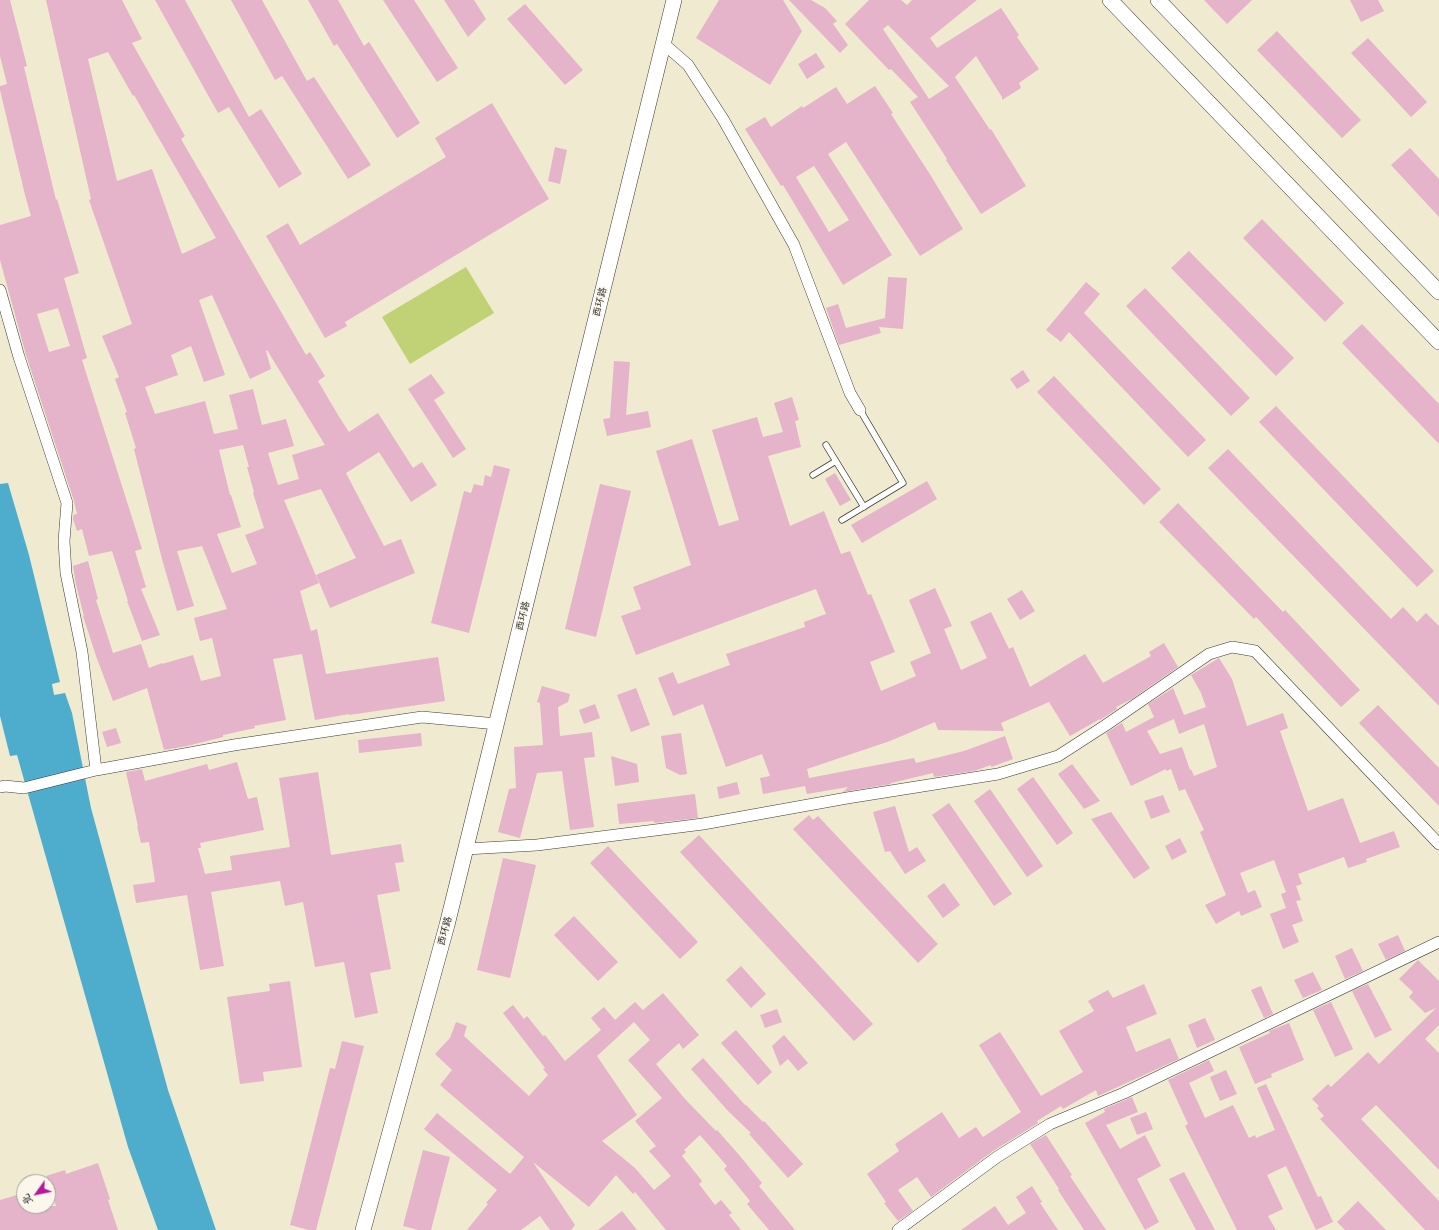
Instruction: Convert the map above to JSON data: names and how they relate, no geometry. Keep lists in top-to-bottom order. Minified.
{"streets":{"street":["西环路"]},"north":"bottom left"}
